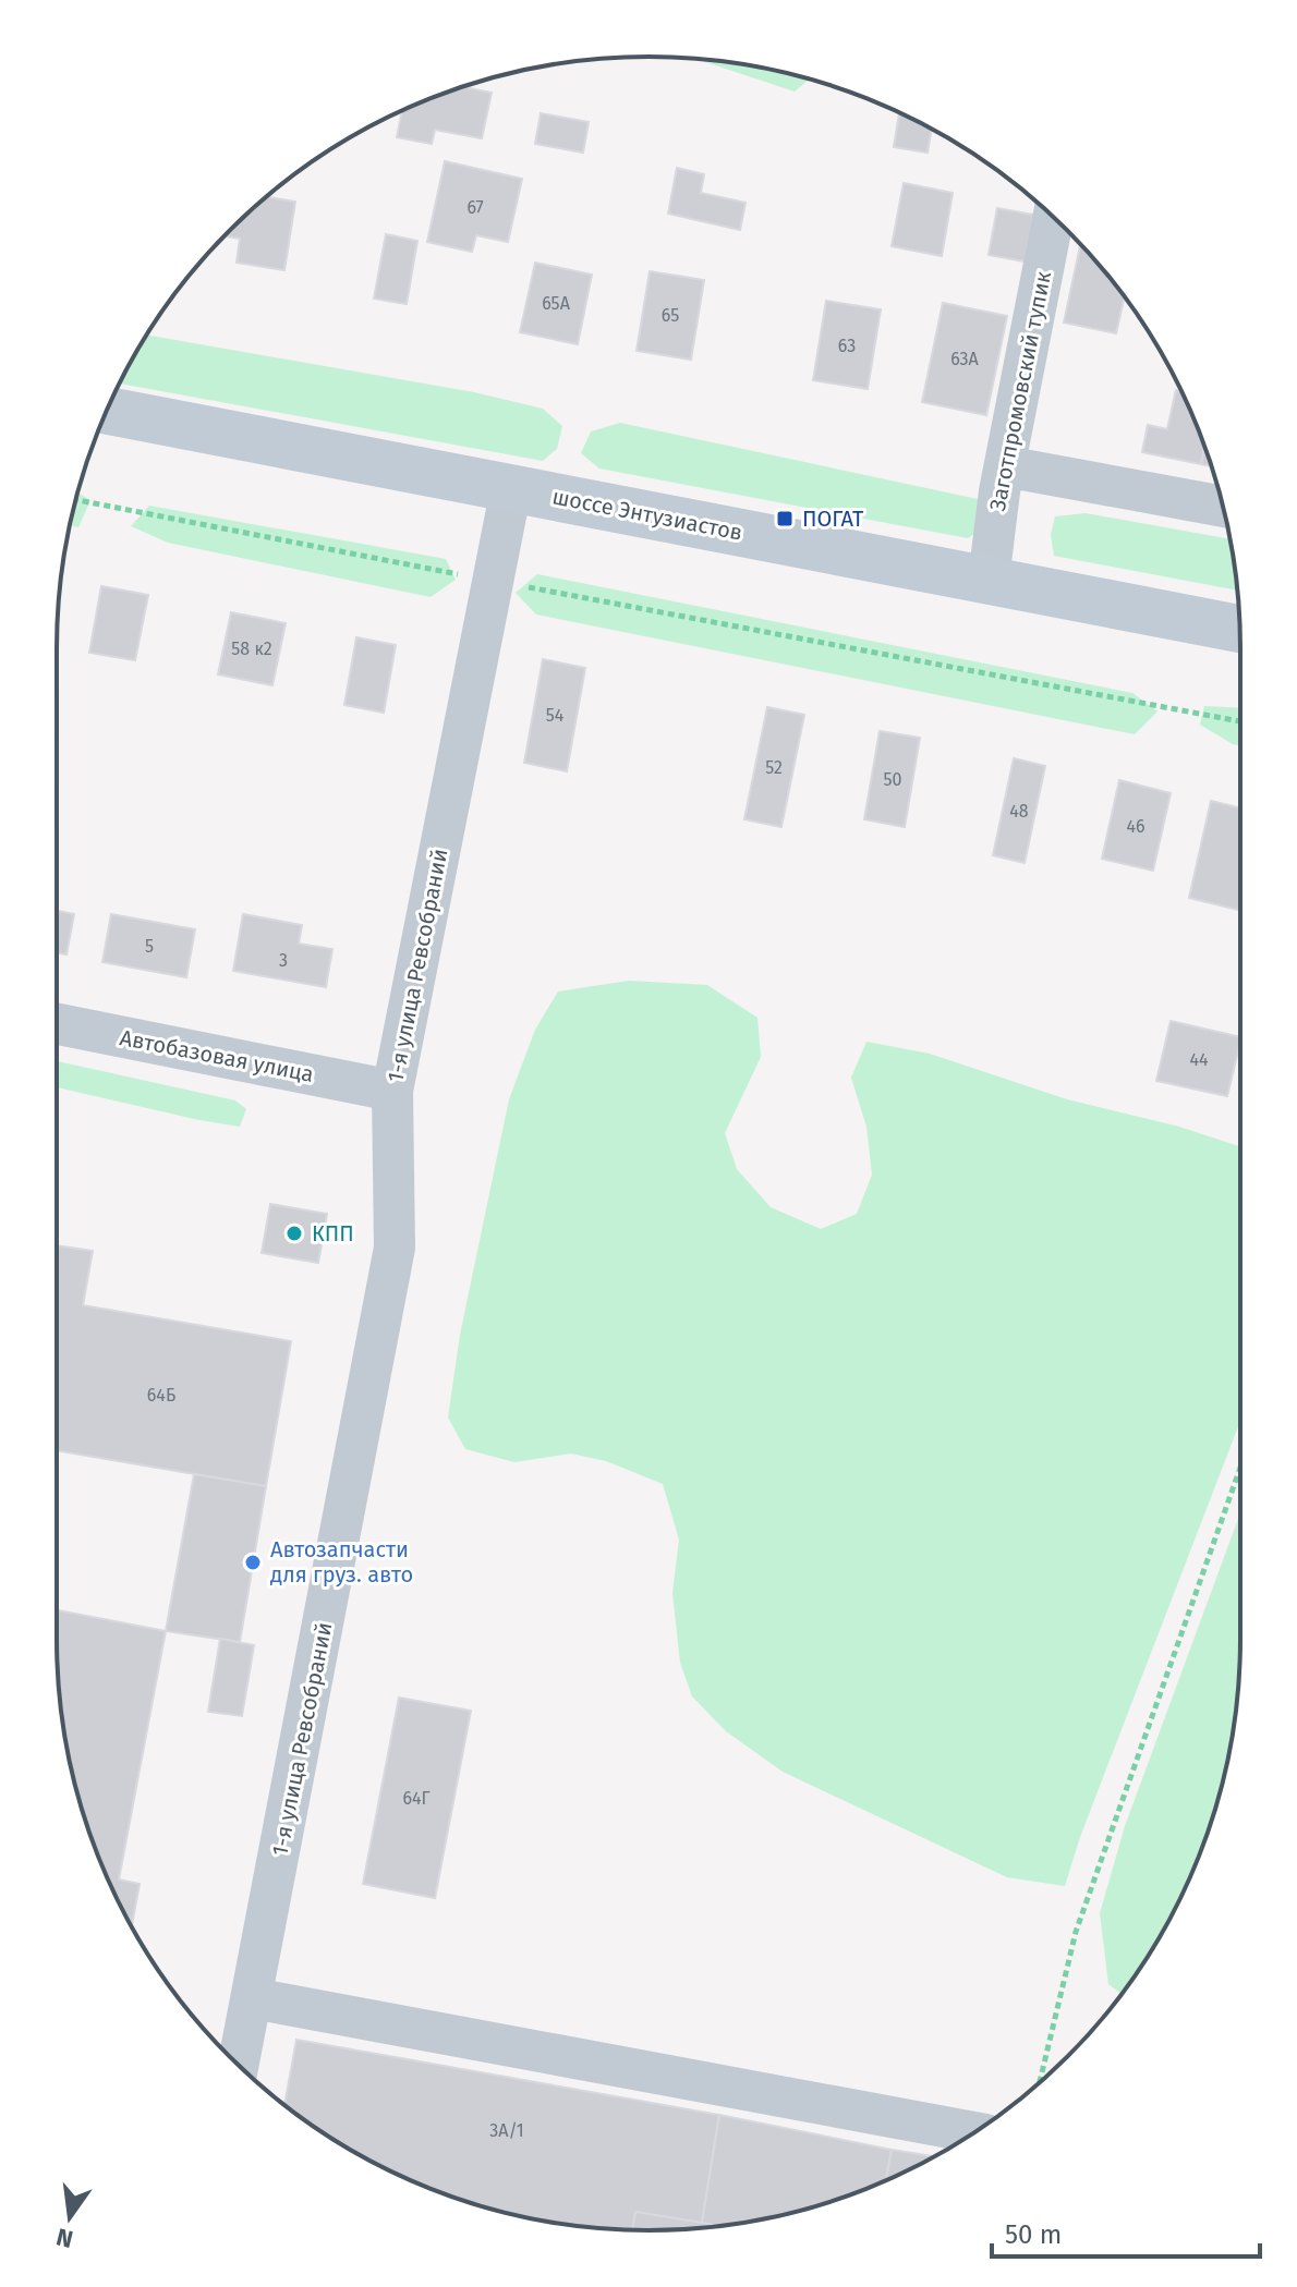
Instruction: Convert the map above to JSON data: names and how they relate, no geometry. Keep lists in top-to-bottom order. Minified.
{"streets":{"main road":["шоссе Энтузиастов"],"street":["Заготпромовский тупик","1-я улица Ревсобраний","Автобазовая улица"]},"crossings":[["Заготпромовский тупик","шоссе Энтузиастов"],["шоссе Энтузиастов","1-я улица Ревсобраний"],["1-я улица Ревсобраний","Автобазовая улица"]],"places":{"transit":["ПОГАТ"],"other":["КПП","Автозапчасти для груз. авто"]},"house_numbers":["67","65А","65","63","63А","58 к2","54","52","50","48","46","5","3","44","64Б","64Г","3А/1"],"scale_bar":"50 m","north":"bottom"}
